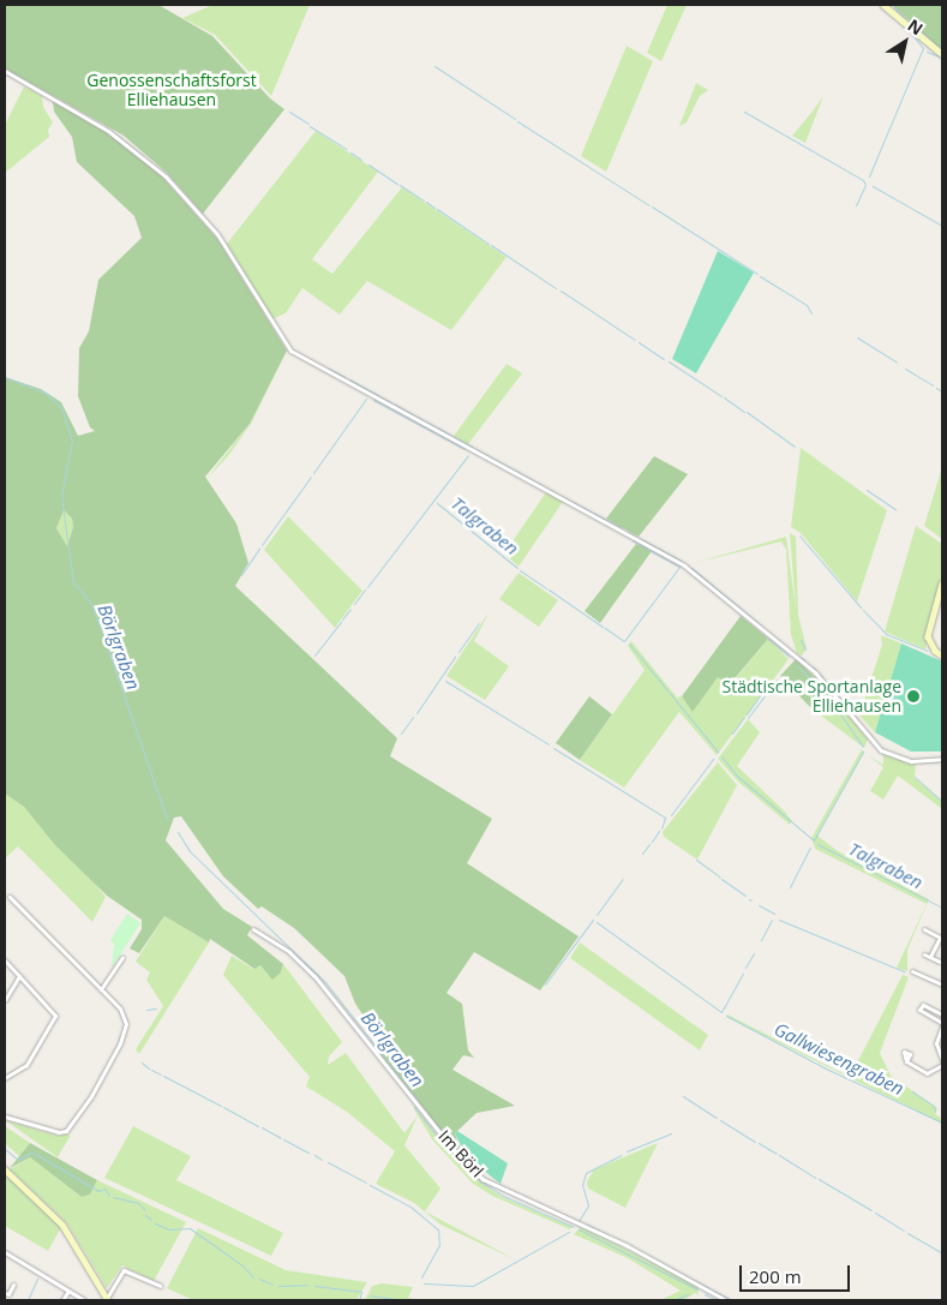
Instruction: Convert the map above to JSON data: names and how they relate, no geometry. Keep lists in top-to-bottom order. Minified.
{"streets":{"street":["Im Börl"]},"water":["Talgraben","Börlgraben","Gallwiesengraben"],"parks":["Genossenschaftsforst Elliehausen"],"places":["Städtische Sportanlage Elliehausen"],"scale_bar":"200 m","north":"top right"}
